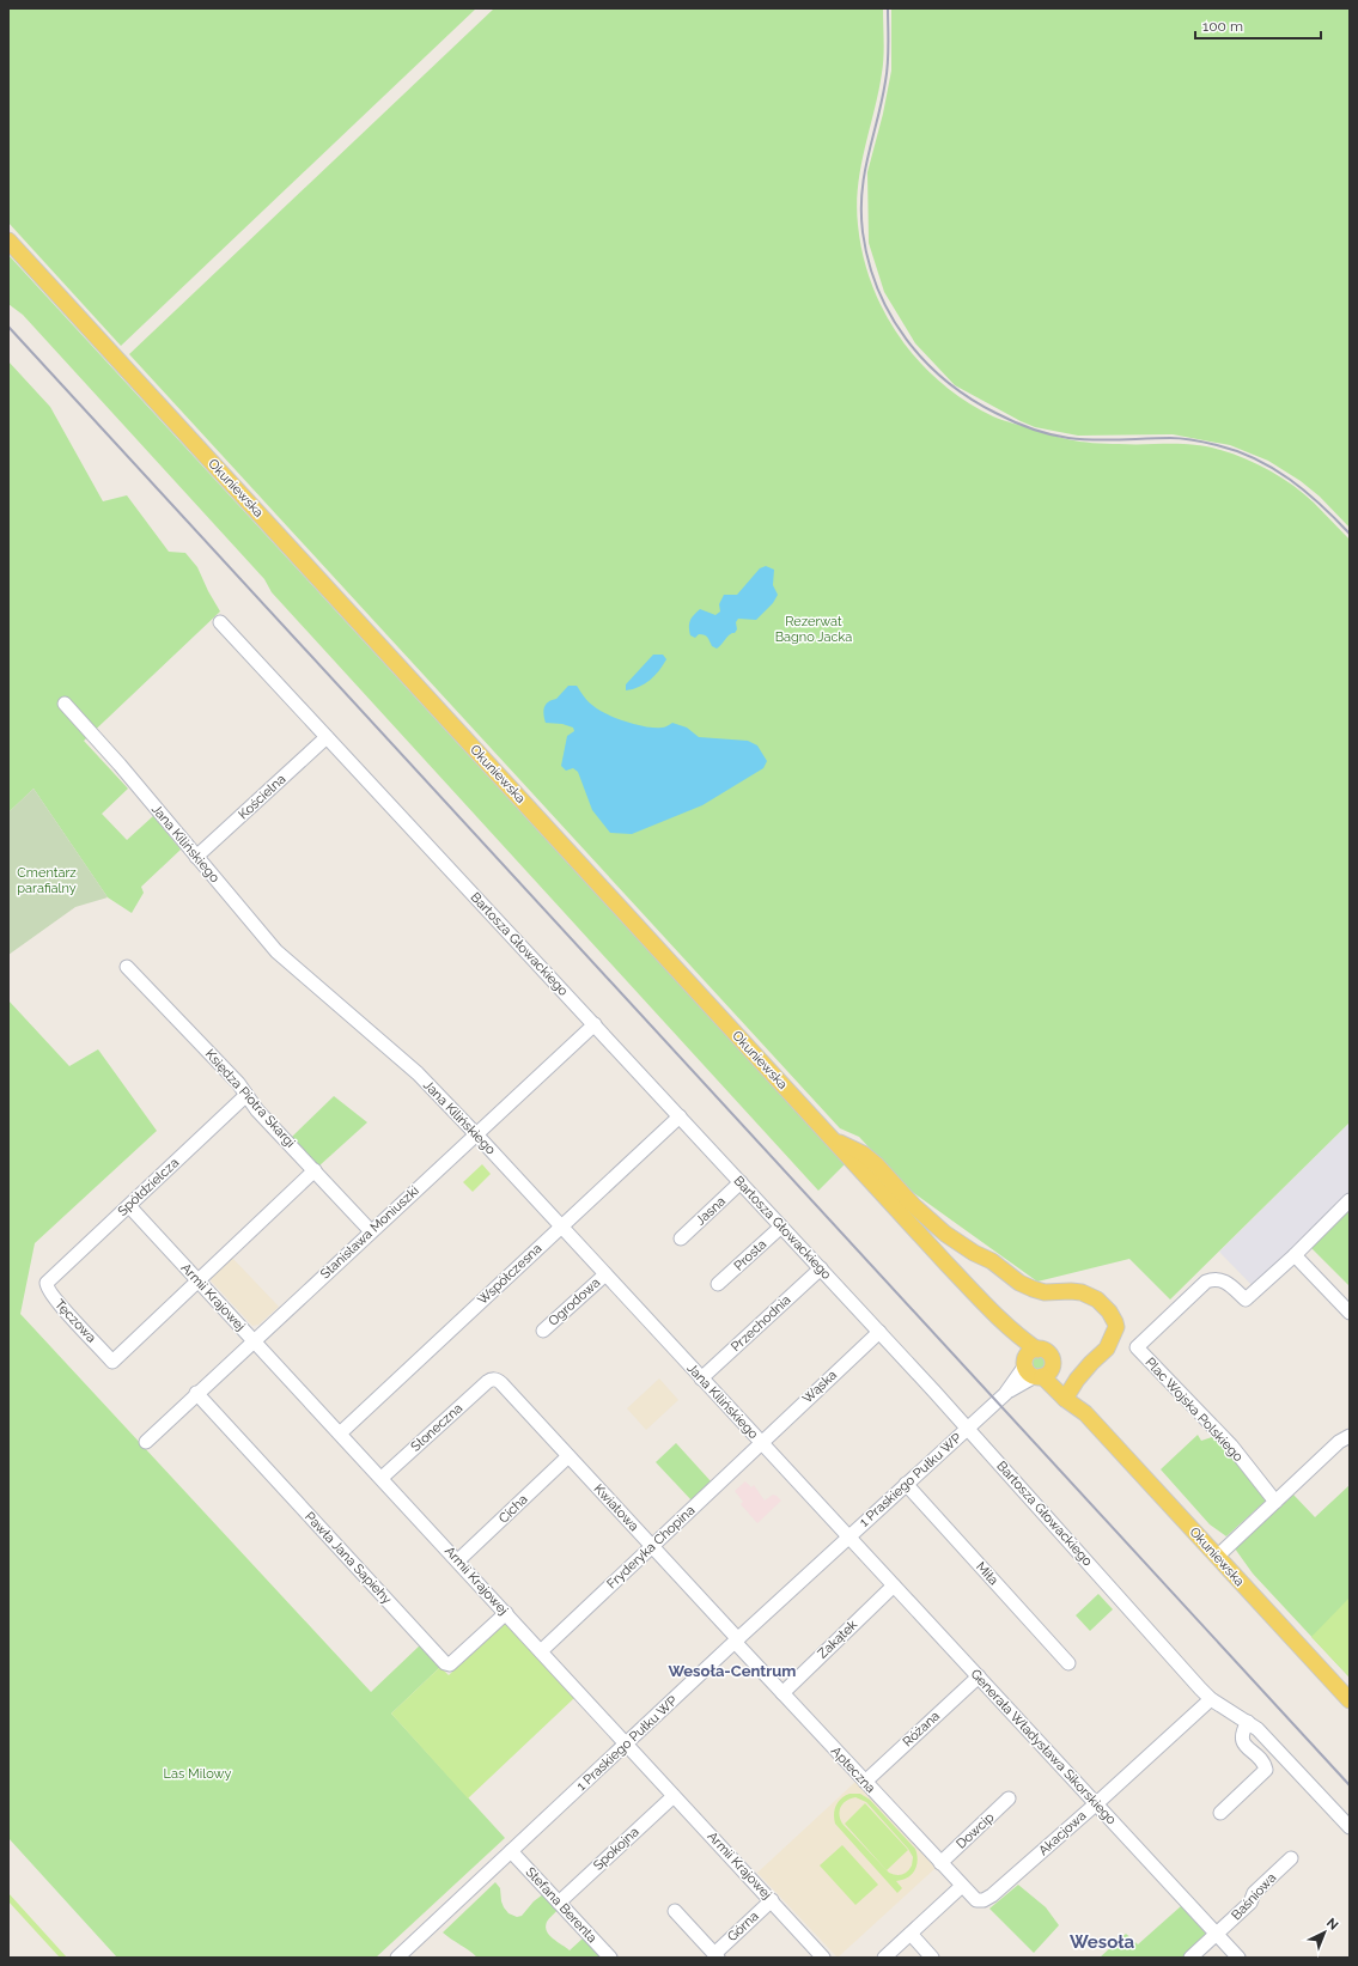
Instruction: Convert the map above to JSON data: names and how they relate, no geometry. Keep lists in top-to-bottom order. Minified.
{"streets":{"main road":["Okuniewska"],"street":["Kościelna","Jana Kilińskiego","Bartosza Głowackiego","Księdza Piotra Skargi","Spółdzielcza","Jasna","Stanisława Moniuszki","Prosta","Współczesna","Armii Krajowej","Ogrodowa","Tęczowa","Przechodnia","Wąska","Plac Wojska Polskiego","Słoneczna","1 Praskiego Pułku WP","Kwiatowa","Cicha","Fryderyka Chopina","Pawła Jana Sapiehy","Miła","Zakątek","Różana","Generała Władysława Sikorskiego","Apteczna","Dowcip","Akacjowa","Spokojna","Baśniowa","Stefana Berenta","Górna"]},"crossings":[["Okuniewska","1 Praskiego Pułku WP"],["Kościelna","Jana Kilińskiego"],["Kościelna","Bartosza Głowackiego"],["Jana Kilińskiego","Stanisława Moniuszki"],["Jana Kilińskiego","Współczesna"],["Jana Kilińskiego","Ogrodowa"],["Jana Kilińskiego","Przechodnia"],["Jana Kilińskiego","Wąska"],["Jana Kilińskiego","1 Praskiego Pułku WP"],["Jana Kilińskiego","Fryderyka Chopina"],["Jana Kilińskiego","Generała Władysława Sikorskiego"],["Bartosza Głowackiego","Jasna"],["Bartosza Głowackiego","Stanisława Moniuszki"],["Bartosza Głowackiego","Prosta"],["Bartosza Głowackiego","Współczesna"],["Bartosza Głowackiego","Przechodnia"],["Bartosza Głowackiego","Wąska"],["Bartosza Głowackiego","1 Praskiego Pułku WP"],["Bartosza Głowackiego","Akacjowa"],["Księdza Piotra Skargi","Spółdzielcza"],["Księdza Piotra Skargi","Stanisława Moniuszki"],["Spółdzielcza","Armii Krajowej"],["Spółdzielcza","Tęczowa"],["Stanisława Moniuszki","Armii Krajowej"],["Stanisława Moniuszki","Pawła Jana Sapiehy"],["Współczesna","Armii Krajowej"],["Armii Krajowej","Tęczowa"],["Armii Krajowej","Słoneczna"],["Armii Krajowej","1 Praskiego Pułku WP"],["Armii Krajowej","Cicha"],["Armii Krajowej","Fryderyka Chopina"],["Armii Krajowej","Pawła Jana Sapiehy"],["Armii Krajowej","Spokojna"],["Armii Krajowej","Górna"],["Wąska","Fryderyka Chopina"],["Słoneczna","Kwiatowa"],["1 Praskiego Pułku WP","Kwiatowa"],["1 Praskiego Pułku WP","Miła"],["1 Praskiego Pułku WP","Generała Władysława Sikorskiego"],["1 Praskiego Pułku WP","Apteczna"],["1 Praskiego Pułku WP","Stefana Berenta"],["Kwiatowa","Cicha"],["Kwiatowa","Fryderyka Chopina"],["Kwiatowa","Apteczna"],["Zakątek","Generała Władysława Sikorskiego"],["Zakątek","Apteczna"],["Różana","Generała Władysława Sikorskiego"],["Różana","Apteczna"],["Generała Władysława Sikorskiego","Akacjowa"],["Generała Władysława Sikorskiego","Baśniowa"],["Apteczna","Dowcip"],["Apteczna","Akacjowa"],["Spokojna","Stefana Berenta"]],"districts":["Wesoła-Centrum","Wesoła"],"parks":["Rezerwat Bagno Jacka","Cmentarz parafialny","Las Milowy"],"scale_bar":"100 m","north":"top right"}
